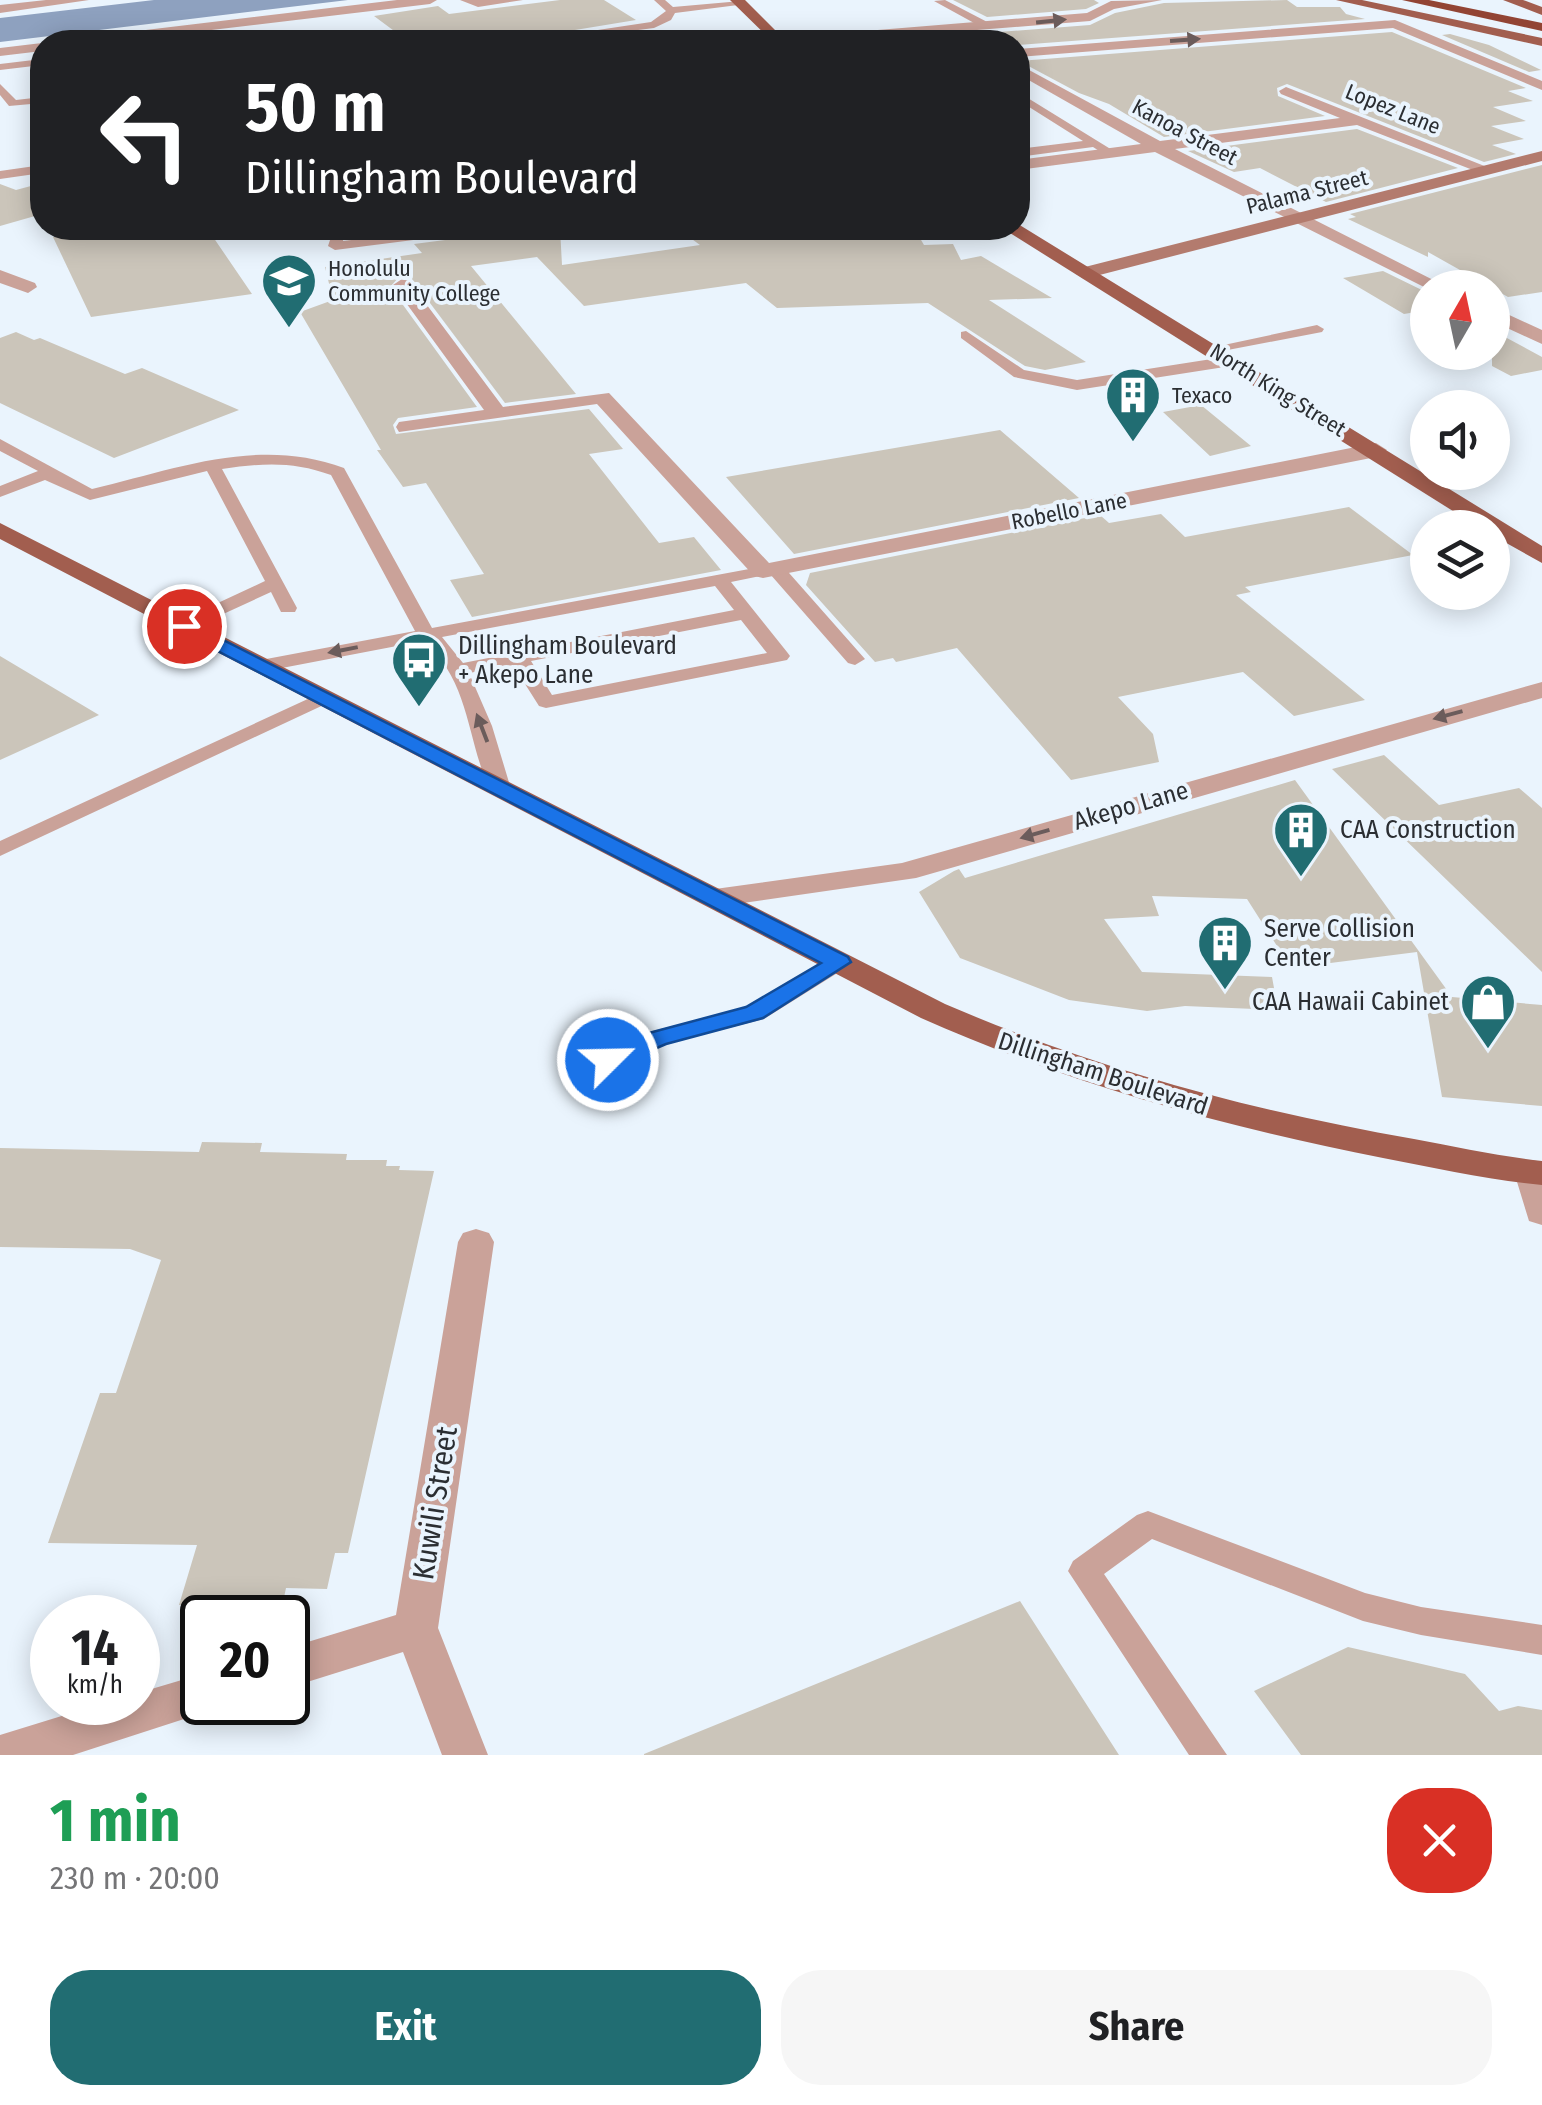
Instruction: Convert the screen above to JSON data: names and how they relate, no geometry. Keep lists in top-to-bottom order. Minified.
{"streets":{"main road":["North King Street","Dillingham Boulevard"],"street":["Lopez Lane","Kanoa Street","Palama Street","Robello Lane","Akepo Lane","Kuwili Street"]},"crossings":[["Lopez Lane","Palama Street"],["Kanoa Street","Palama Street"],["Palama Street","North King Street"],["North King Street","Robello Lane"],["Akepo Lane","Dillingham Boulevard"]],"one_way":["Akepo Lane"],"places":{"school or university":["Honolulu Community College"],"building":["Texaco","CAA Construction","Serve Collision Center"],"bus stop":["Dillingham Boulevard + Akepo Lane"],"shop":["CAA Hawaii Cabinet"]},"north":"top","page":{"turn":["50 m","Dillingham Boulevard"],"speed":"14 km/h","limit":"20","heading":["1 min","230 m · 20:00"],"buttons":["Exit","Share"]}}
